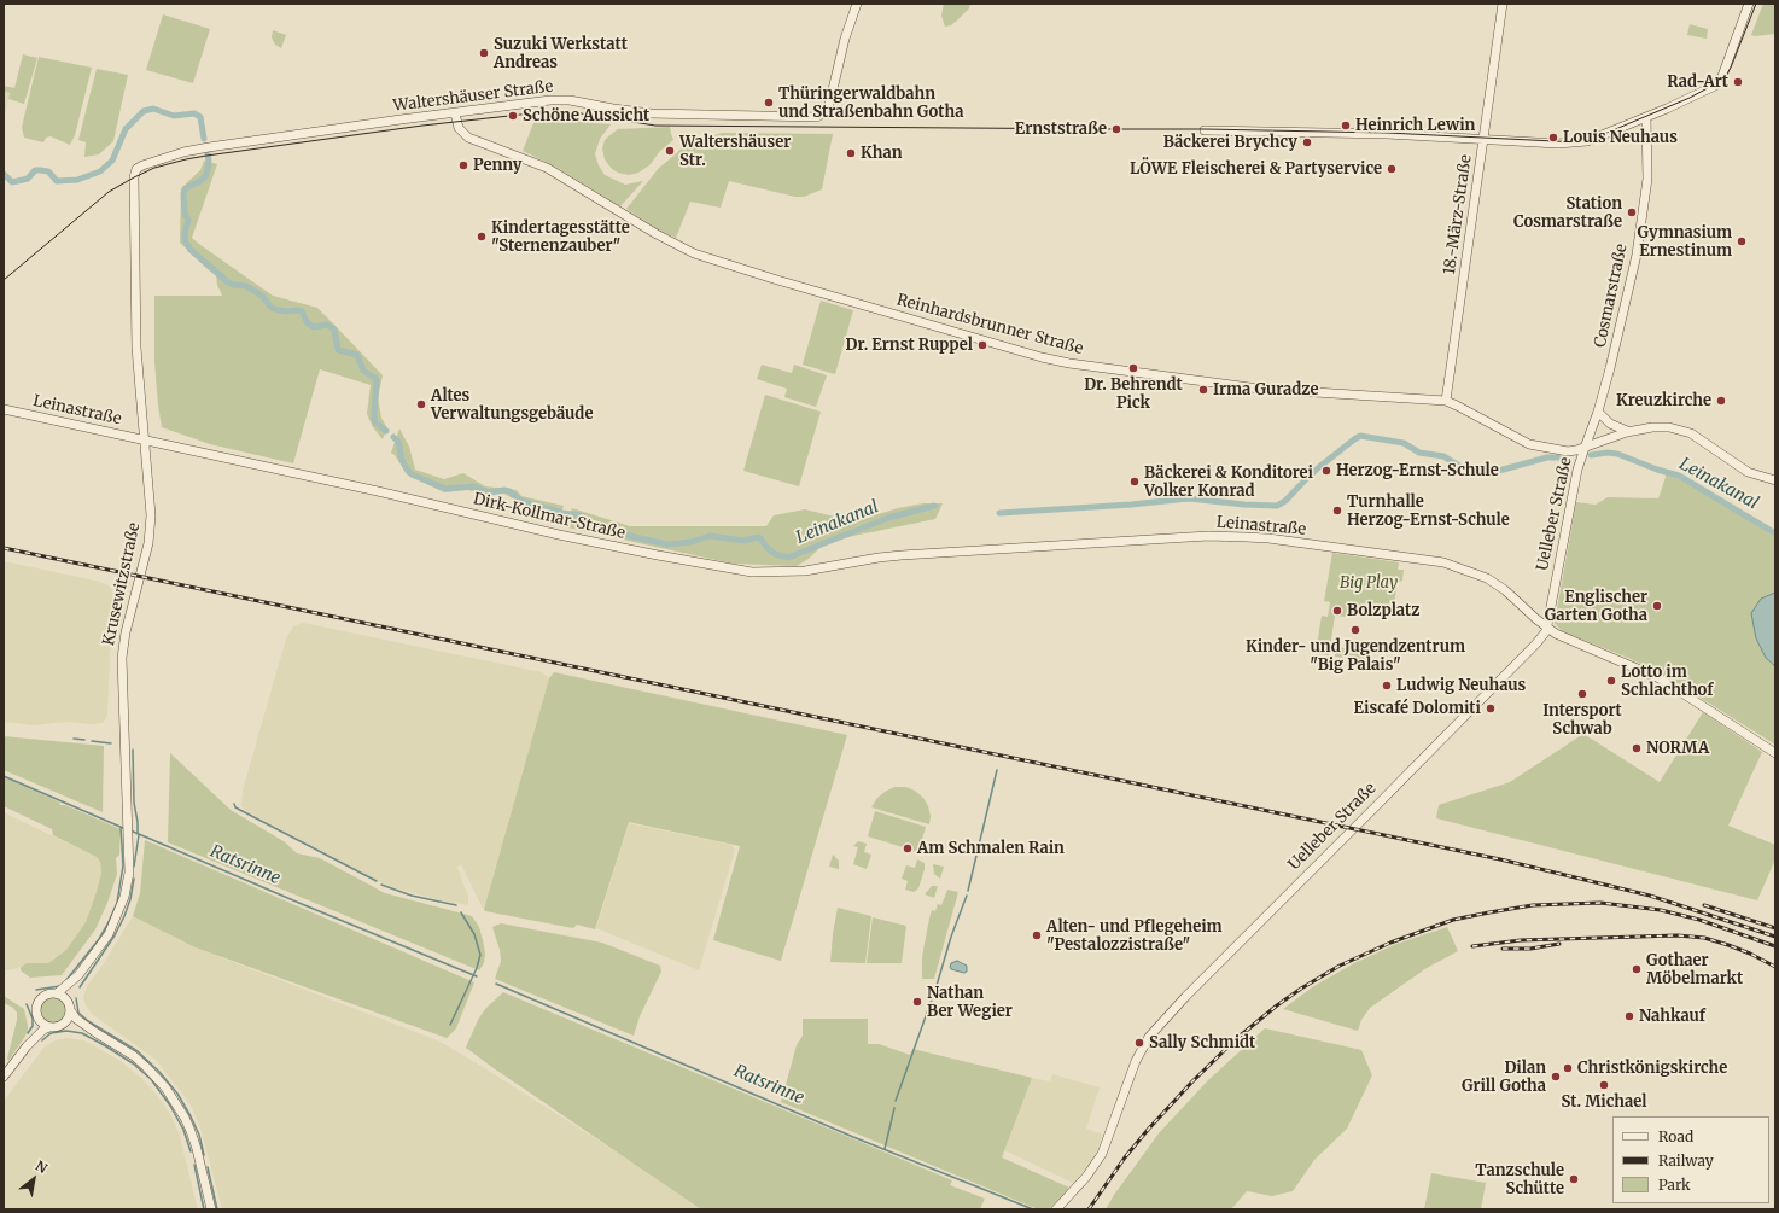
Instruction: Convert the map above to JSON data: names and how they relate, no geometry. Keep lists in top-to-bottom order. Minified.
{"streets":{"street":["Waltershäuser Straße","18.-März-Straße","Cosmarstraße","Reinhardsbrunner Straße","Leinastraße","Uelleber Straße","Dirk-Kollmar-Straße","Krusewitzstraße"]},"crossings":[["Waltershäuser Straße","Reinhardsbrunner Straße"],["Waltershäuser Straße","Krusewitzstraße"],["18.-März-Straße","Reinhardsbrunner Straße"],["Cosmarstraße","Reinhardsbrunner Straße"],["Cosmarstraße","Uelleber Straße"],["Reinhardsbrunner Straße","Uelleber Straße"],["Leinastraße","Uelleber Straße"],["Leinastraße","Dirk-Kollmar-Straße"],["Leinastraße","Krusewitzstraße"],["Dirk-Kollmar-Straße","Krusewitzstraße"]],"water":["Leinakanal","Ratsrinne"],"parks":["Big Play"],"places":["Suzuki Werkstatt Andreas","Rad-Art","Thüringerwaldbahn und Straßenbahn Gotha","Schöne Aussicht","Heinrich Lewin","Ernststraße","Louis Neuhaus","Bäckerei Brychcy","Waltershäuser Str.","Khan","Penny","LÖWE Fleischerei & Partyservice","Station Cosmarstraße","Kindertagesstätte \"Sternenzauber\"","Gymnasium Ernestinum","Dr. Ernst Ruppel","Dr. Behrendt Pick","Irma Guradze","Kreuzkirche","Altes Verwaltungsgebäude","Herzog-Ernst-Schule","Bäckerei & Konditorei Volker Konrad","Turnhalle Herzog-Ernst-Schule","Englischer Garten Gotha","Bolzplatz","Kinder- und Jugendzentrum \"Big Palais\"","Lotto im Schlachthof","Ludwig Neuhaus","Intersport Schwab","Eiscafé Dolomiti","NORMA","Am Schmalen Rain","Alten- und Pflegeheim \"Pestalozzistraße\"","Gothaer Möbelmarkt","Nathan Ber Wegier","Nahkauf","Sally Schmidt","Christkönigskirche","Dilan Grill Gotha","St. Michael","Tanzschule Schütte"],"legend":["Road","Railway","Park"],"north":"top right"}
